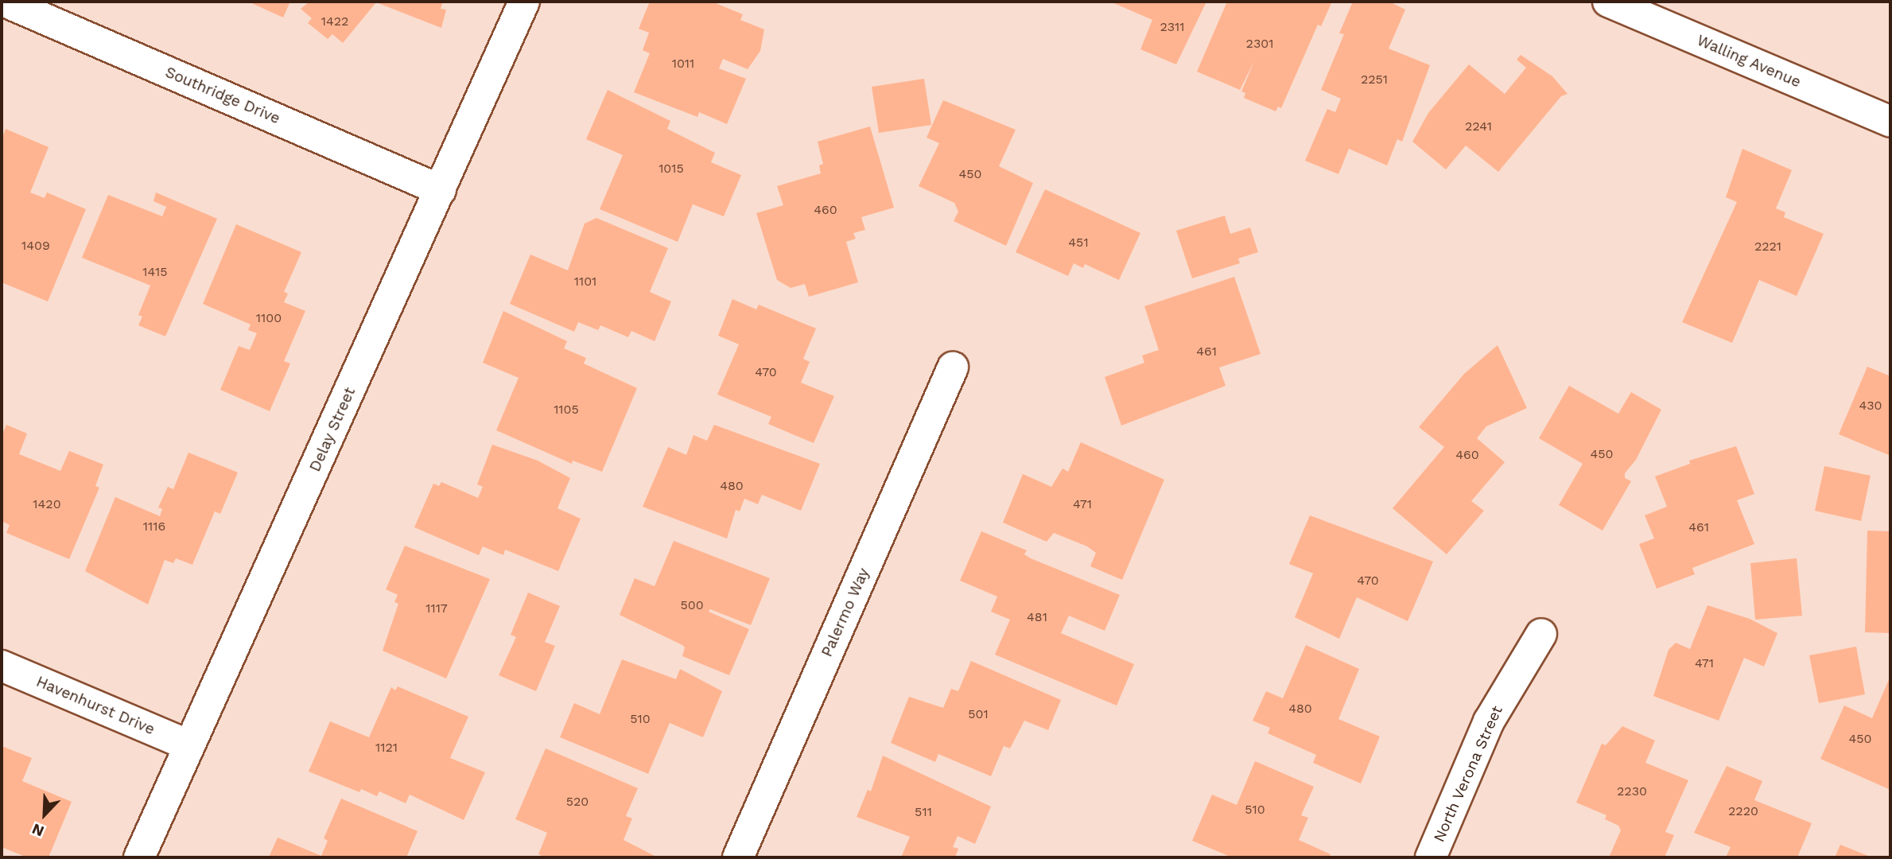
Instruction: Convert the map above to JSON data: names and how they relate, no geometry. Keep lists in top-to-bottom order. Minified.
{"streets":{"street":["Walling Avenue","Southridge Drive","Delay Street","Palermo Way","Havenhurst Drive","North Verona Street"]},"crossings":[["Southridge Drive","Delay Street"],["Delay Street","Havenhurst Drive"]],"house_numbers":["1422","2311","2301","1011","2251","2241","1015","450","460","451","1409","2221","1415","1101","1100","461","470","430","1105","450","460","480","1420","471","1116","461","470","500","1117","481","471","480","501","510","450","1121","2230","520","510","2220","511"],"north":"bottom left"}
